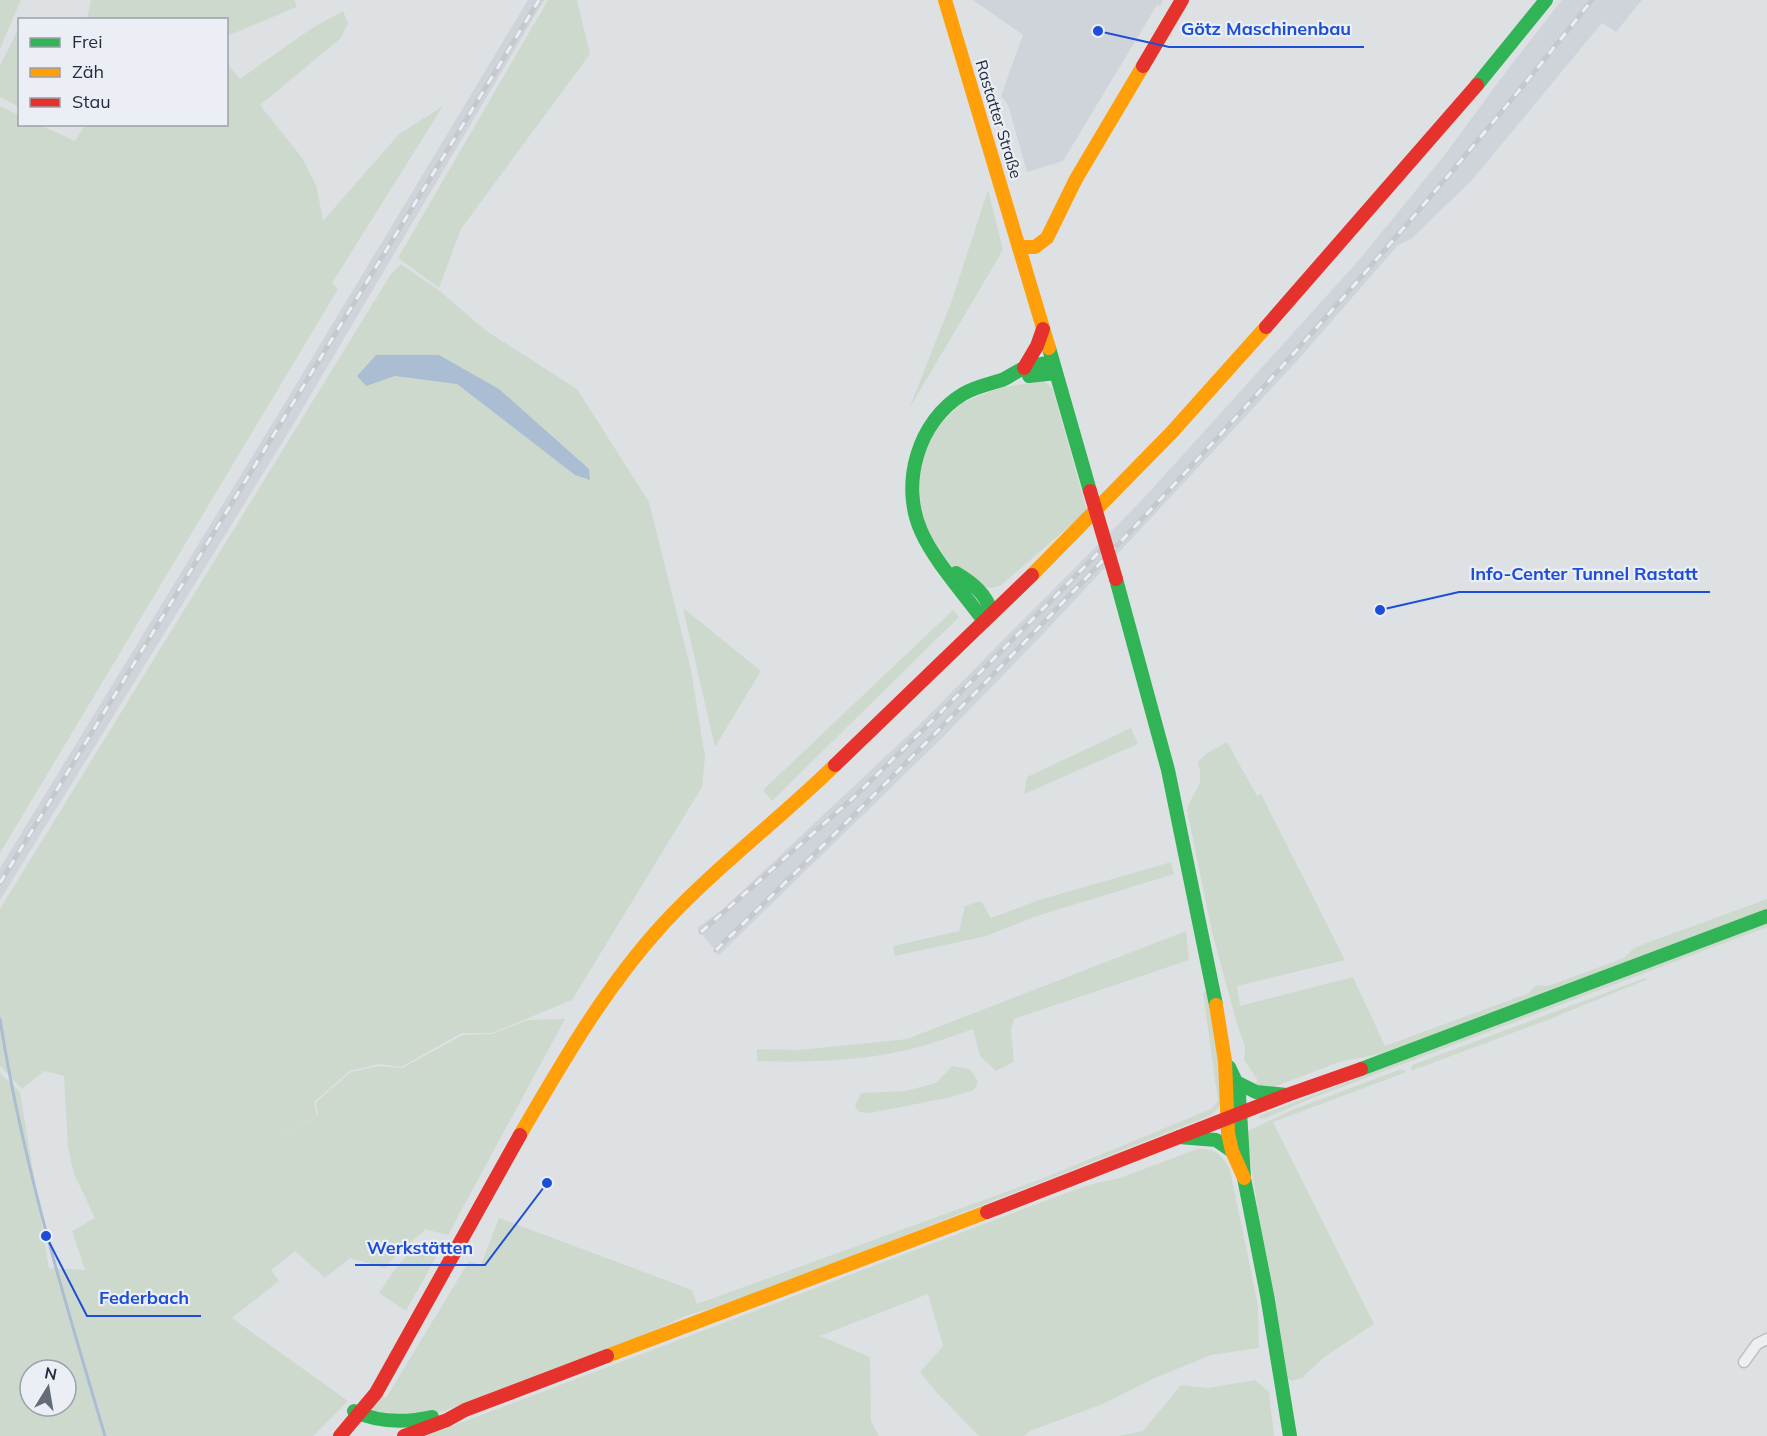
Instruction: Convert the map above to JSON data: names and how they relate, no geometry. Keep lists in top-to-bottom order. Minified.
{"streets":{"main road":["Rastatter Straße"]},"places":["Götz Maschinenbau","Info-Center Tunnel Rastatt","Werkstätten","Federbach"],"legend":["Frei","Zäh","Stau"],"north":"top"}
